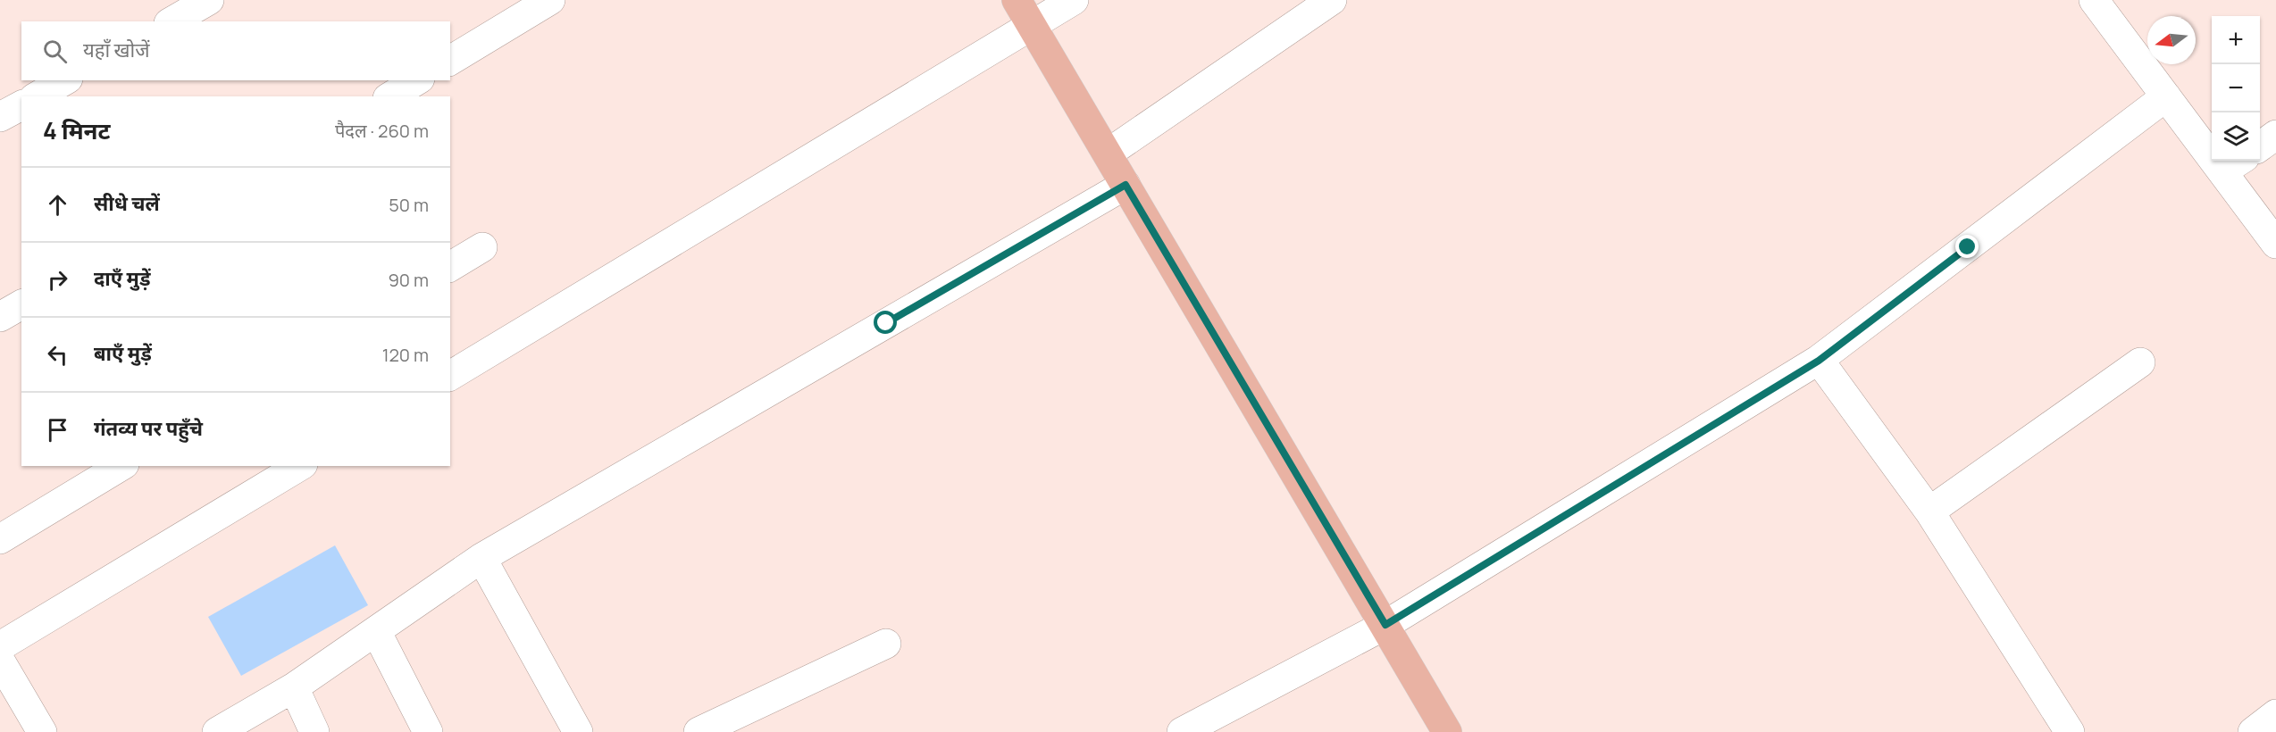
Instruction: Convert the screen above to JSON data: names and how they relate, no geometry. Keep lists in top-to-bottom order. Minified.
{"north":"left","page":{"map_buttons":["+","−"],"search":"यहाँ खोजें","heading":["4 मिनट","पैदल · 260 m"],"list":[["सीधे चलें","50 m"],["दाएँ मुड़ें","90 m"],["बाएँ मुड़ें","120 m"],"गंतव्य पर पहुँचे"]}}
